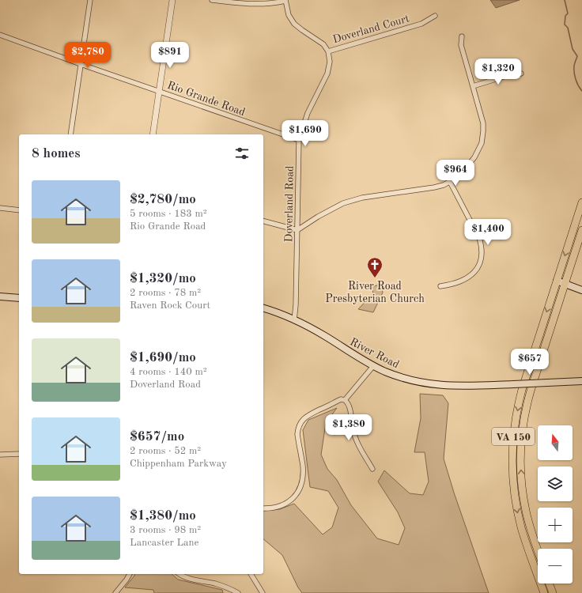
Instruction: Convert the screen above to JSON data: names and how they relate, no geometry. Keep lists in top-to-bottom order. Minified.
{"streets":{"highway":["VA 150"],"main road":["River Road"],"street":["Doverland Court","Rio Grande Road","Doverland Road"]},"crossings":[["Doverland Court","Doverland Road"],["Rio Grande Road","Doverland Road"],["Doverland Road","River Road"]],"places":{"church":["River Road Presbyterian Church"]},"north":"top","page":{"price":["$2,780","$891","$1,320","$1,690","$964","$1,400","$657","$1,380"],"heading":"8 homes","list":[{"name":"$2,780/mo","note":"5 rooms · 183 m² · Rio Grande Road"},{"name":"$1,320/mo","note":"2 rooms · 78 m² · Raven Rock Court"},{"name":"$1,690/mo","note":"4 rooms · 140 m² · Doverland Road"},{"name":"$657/mo","note":"2 rooms · 52 m² · Chippenham Parkway"},{"name":"$1,380/mo","note":"3 rooms · 98 m² · Lancaster Lane"}],"map_buttons":["+","−"]}}
